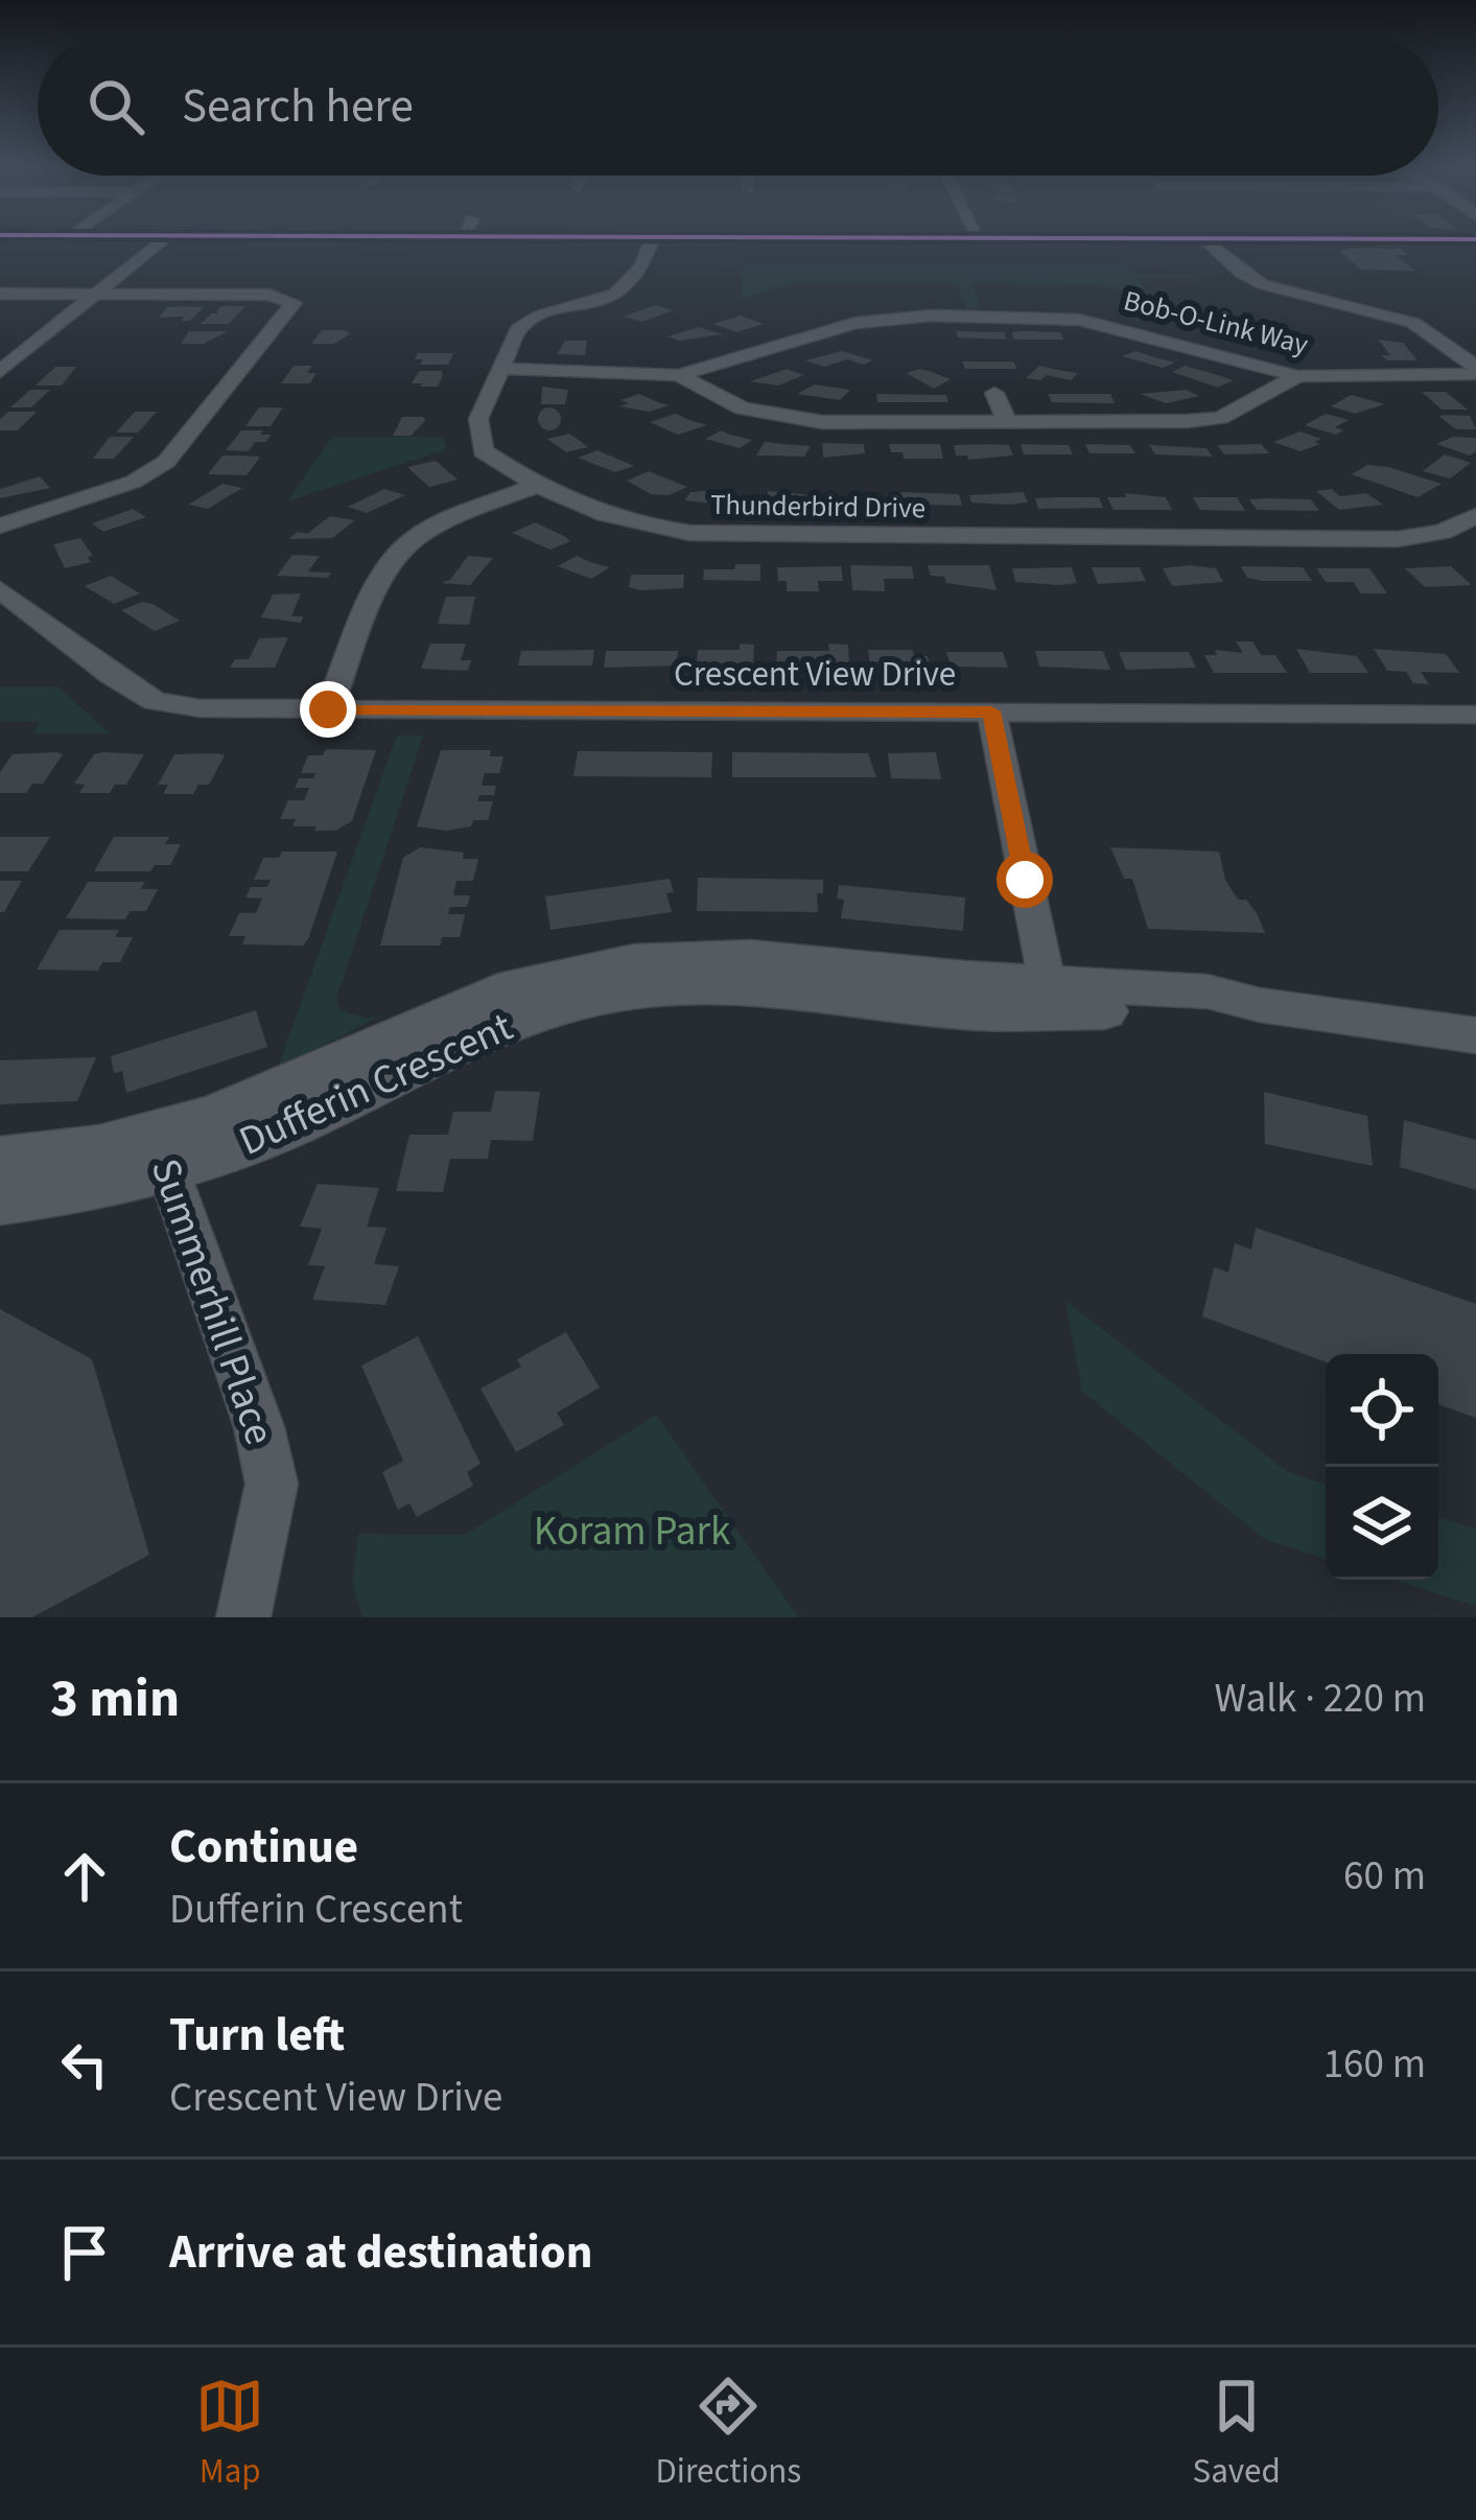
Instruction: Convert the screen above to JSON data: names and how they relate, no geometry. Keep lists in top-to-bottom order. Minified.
{"streets":{"street":["Bob-O-Link Way","Thunderbird Drive","Crescent View Drive","Dufferin Crescent","Summerhill Place"]},"crossings":[["Bob-O-Link Way","Thunderbird Drive"],["Dufferin Crescent","Summerhill Place"]],"parks":["Koram Park"],"page":{"search":"Search here","heading":["3 min","Walk · 220 m"],"list":[["Continue","Dufferin Crescent","60 m"],["Turn left","Crescent View Drive","160 m"],"Arrive at destination"],"nav":["Map","Directions","Saved"]}}
